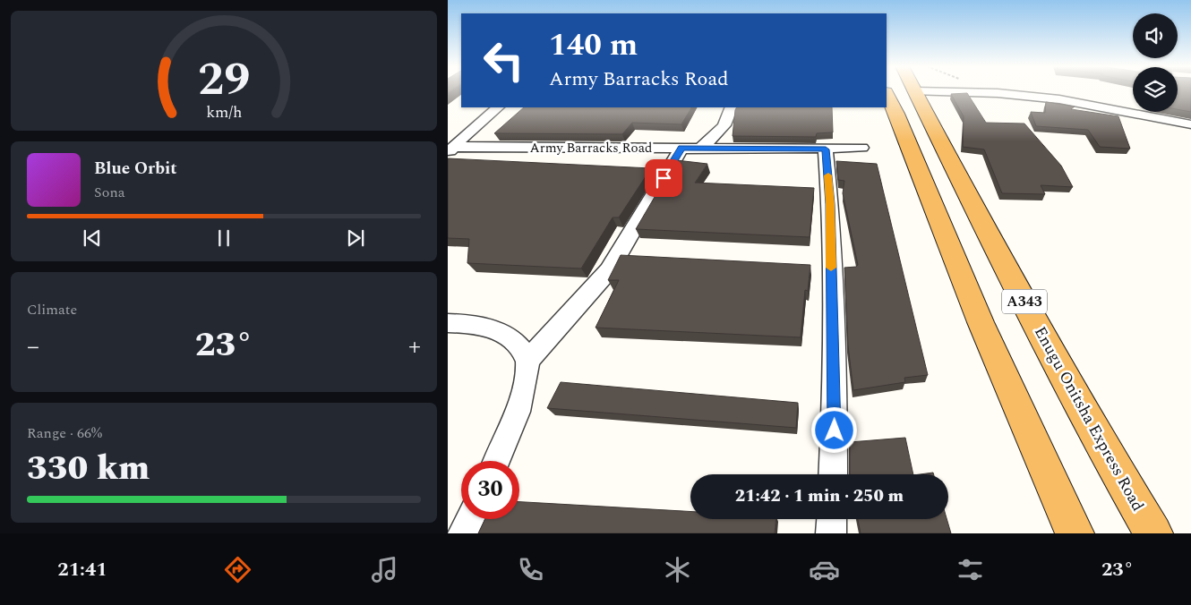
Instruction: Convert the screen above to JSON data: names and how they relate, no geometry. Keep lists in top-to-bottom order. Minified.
{"streets":{"highway":["A343","Enugu Onitsha Express Road"],"street":["Army Barracks Road"]},"page":{"turn":["140 m","Army Barracks Road"],"song":["Blue Orbit","Sona"],"tile":["Climate",["Range · 66%","330 km"]],"heat":["−","23°","+"],"limit":"30","trip":"21:42 · 1 min · 250 m","tabs":["21:41","23°"],"gauge":["29","km/h"]}}
